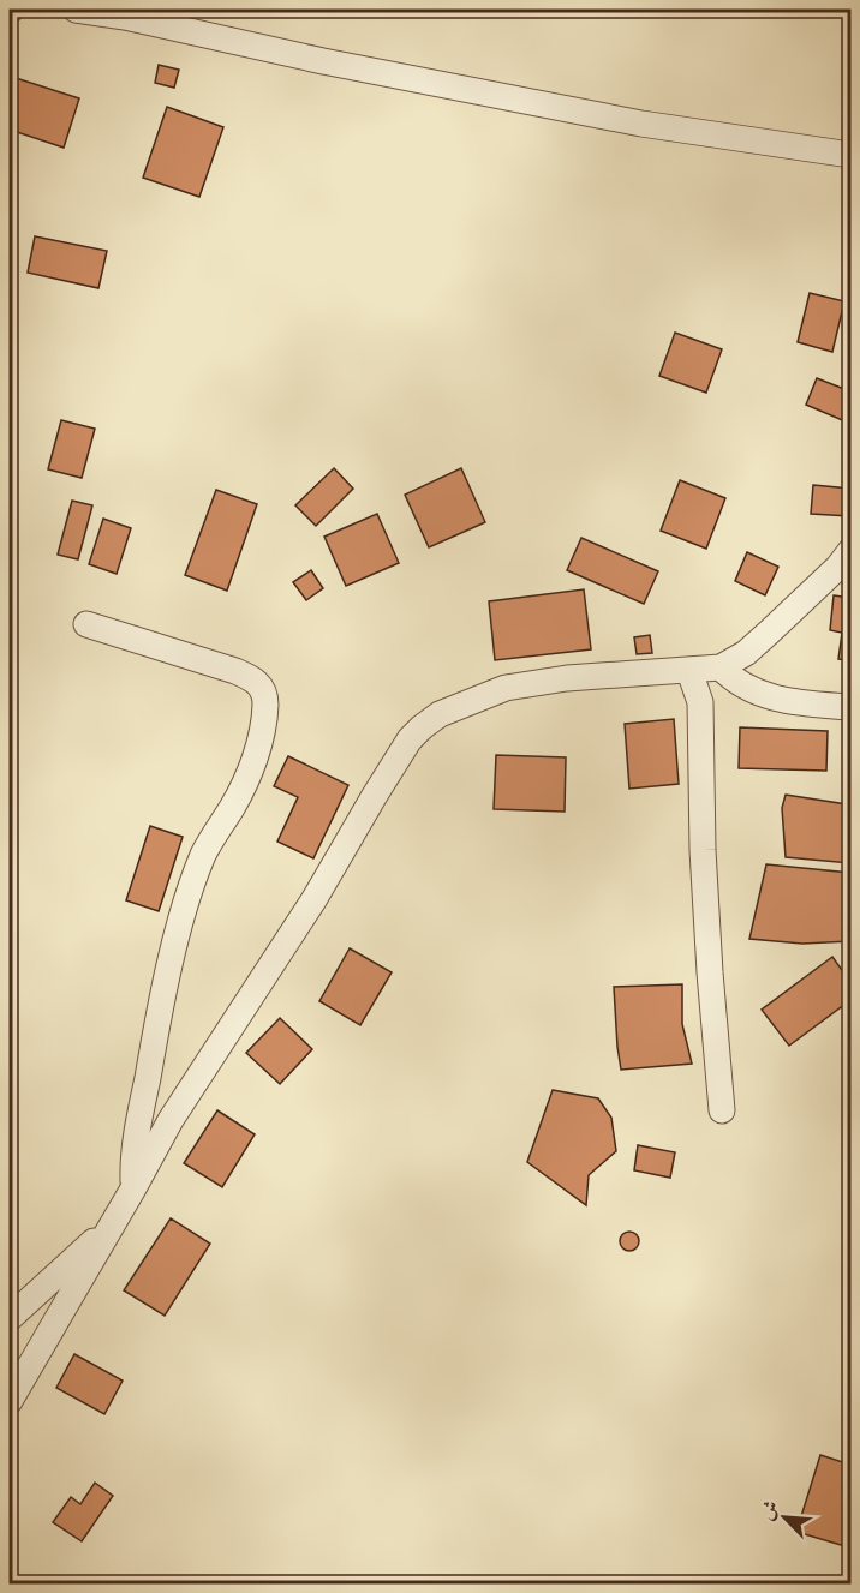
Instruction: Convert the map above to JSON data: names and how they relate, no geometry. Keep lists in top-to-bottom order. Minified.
{"north":"top left"}
